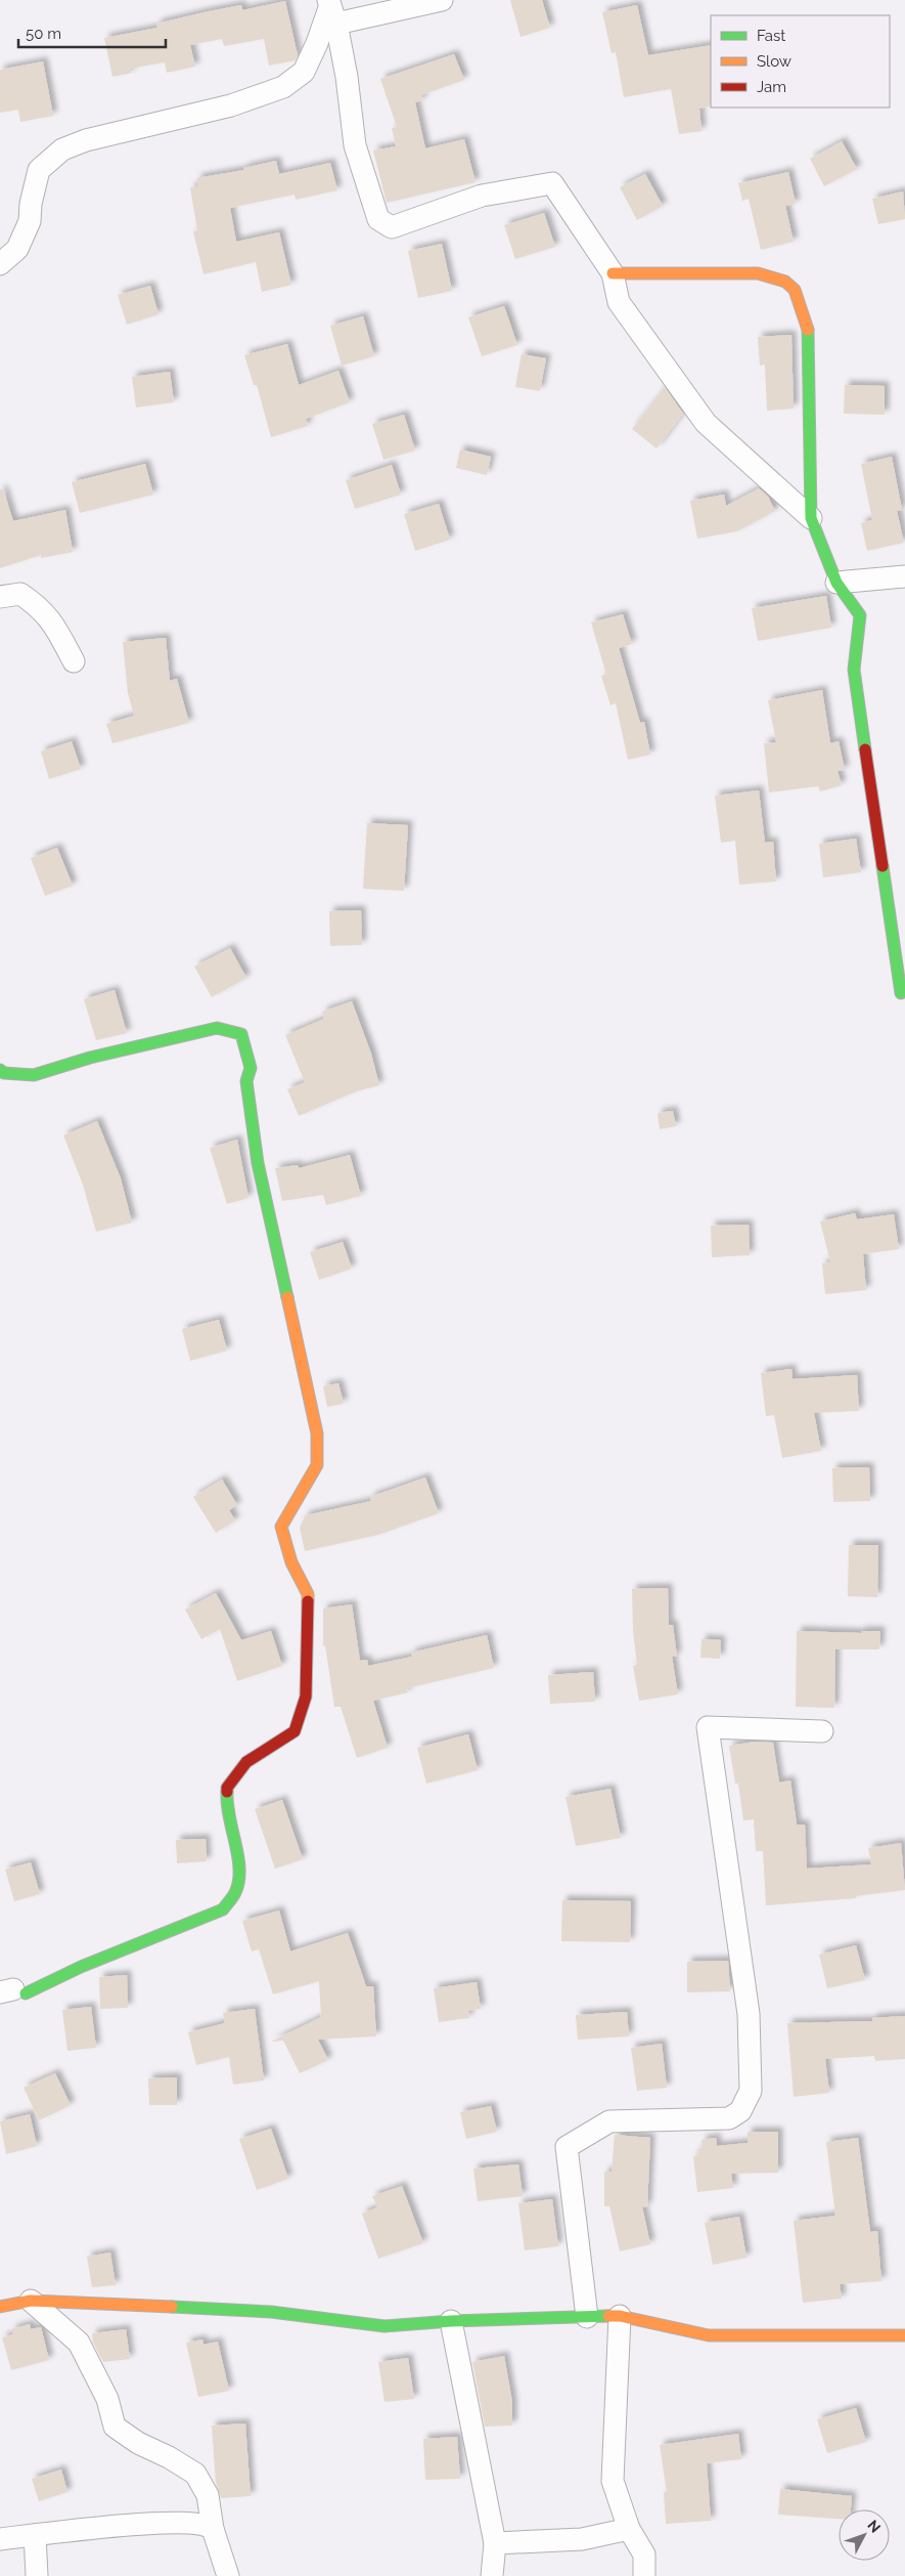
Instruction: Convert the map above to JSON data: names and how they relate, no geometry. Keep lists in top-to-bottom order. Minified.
{"legend":["Fast","Slow","Jam"],"scale_bar":"50 m","north":"top right"}
